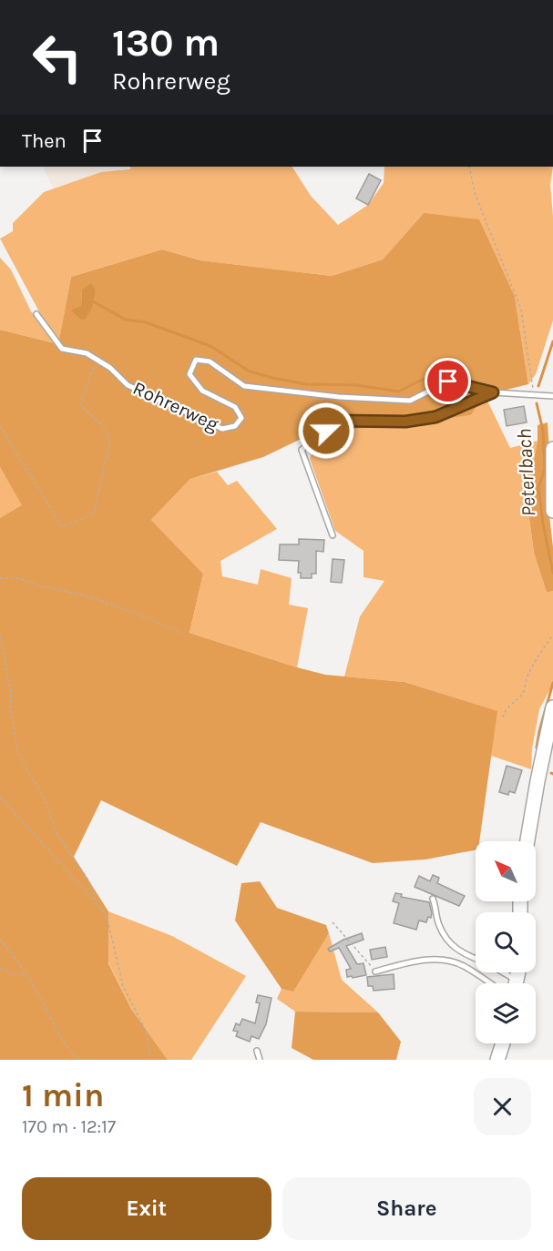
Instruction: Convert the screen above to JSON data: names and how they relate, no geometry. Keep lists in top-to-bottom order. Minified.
{"streets":{"lane":["Rohrerweg"]},"water":["Peterlbach"],"north":"top left","page":{"turn":["130 m","Rohrerweg"],"then":"Then","heading":["1 min","170 m · 12:17"],"buttons":["Exit","Share"]}}
